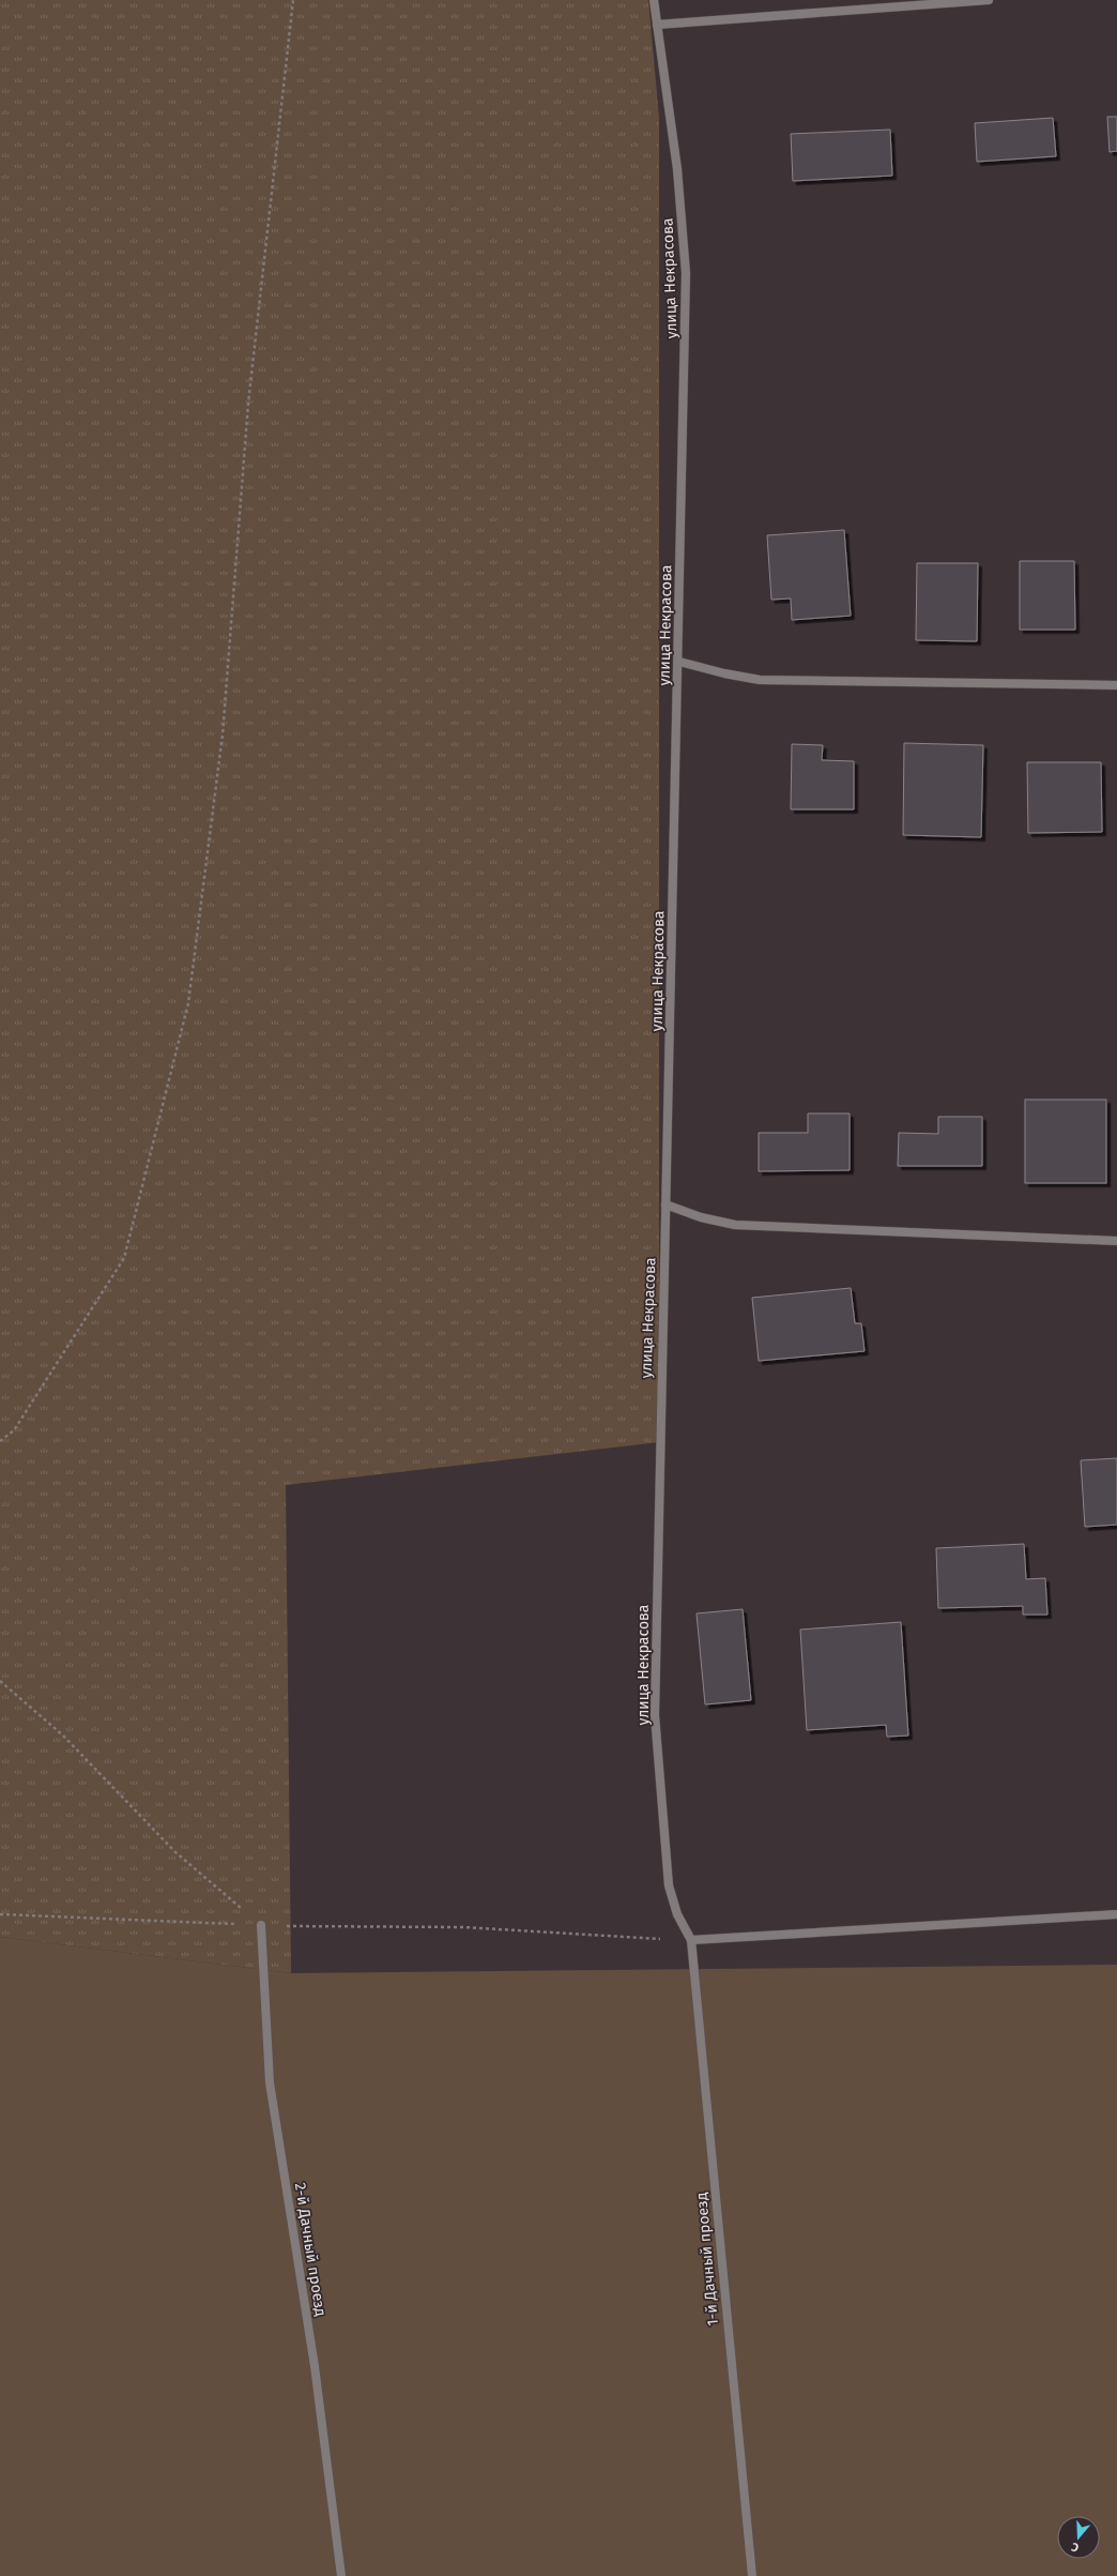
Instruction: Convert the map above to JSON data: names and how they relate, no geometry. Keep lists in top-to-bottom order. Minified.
{"streets":{"street":["улица Некрасова","2-й Дачный проезд","1-й Дачный проезд"]},"crossings":[["улица Некрасова","1-й Дачный проезд"]],"north":"bottom"}
